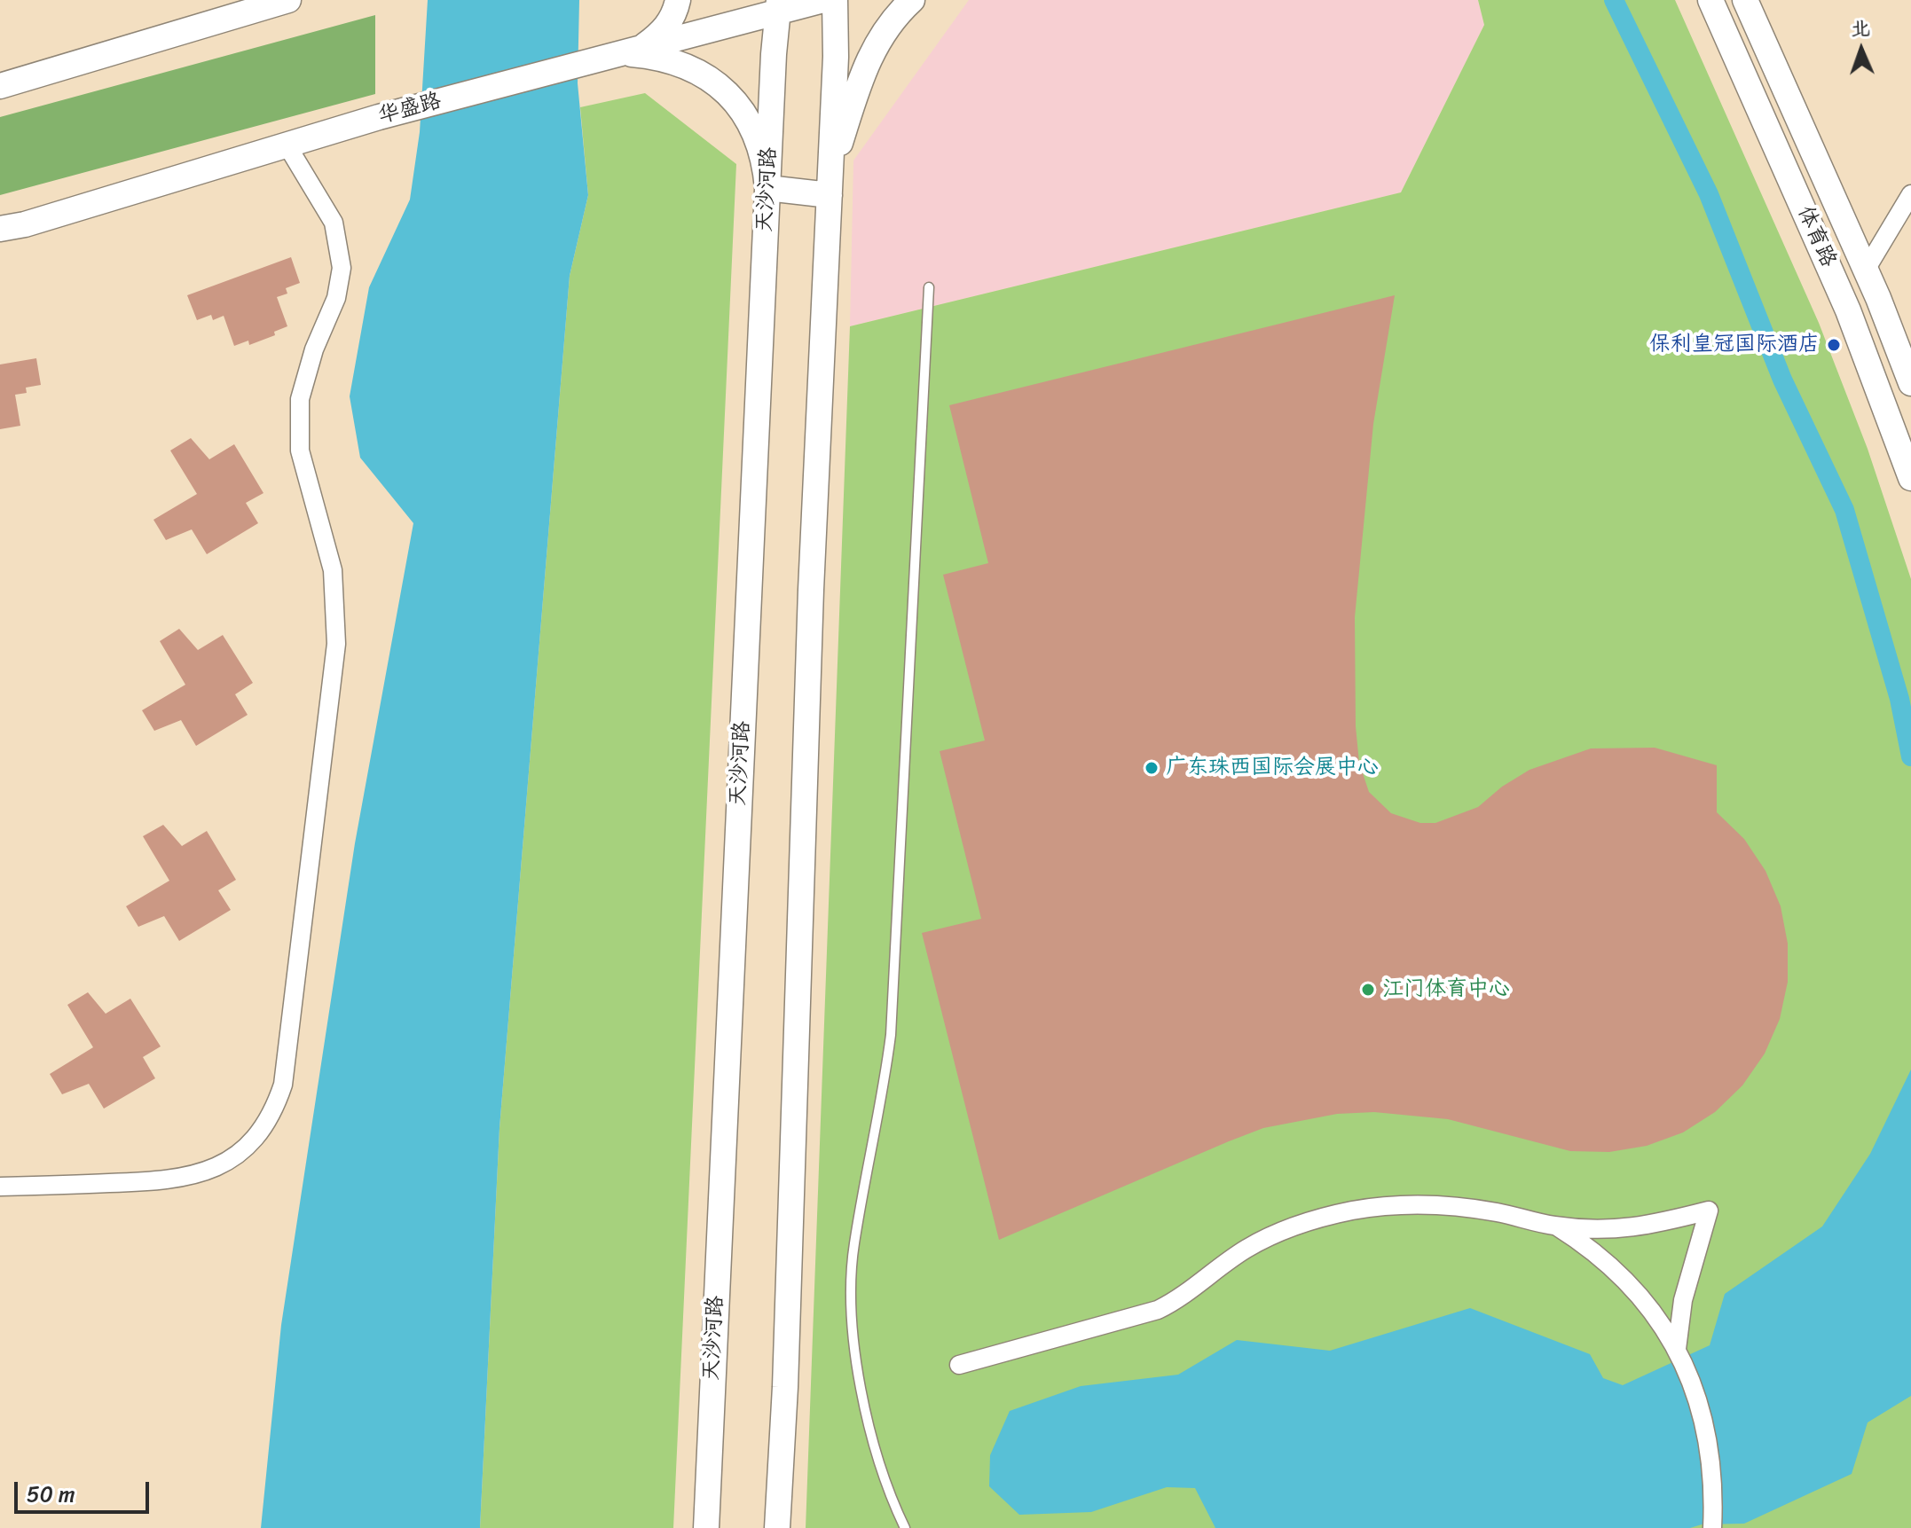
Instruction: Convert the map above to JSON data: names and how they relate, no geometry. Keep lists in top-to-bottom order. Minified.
{"streets":{"main road":["华盛路","天沙河路","体育路"]},"crossings":[["华盛路","天沙河路"]],"places":["保利皇冠国际酒店","广东珠西国际会展中心","江门体育中心"],"scale_bar":"50 m","north":"top"}
